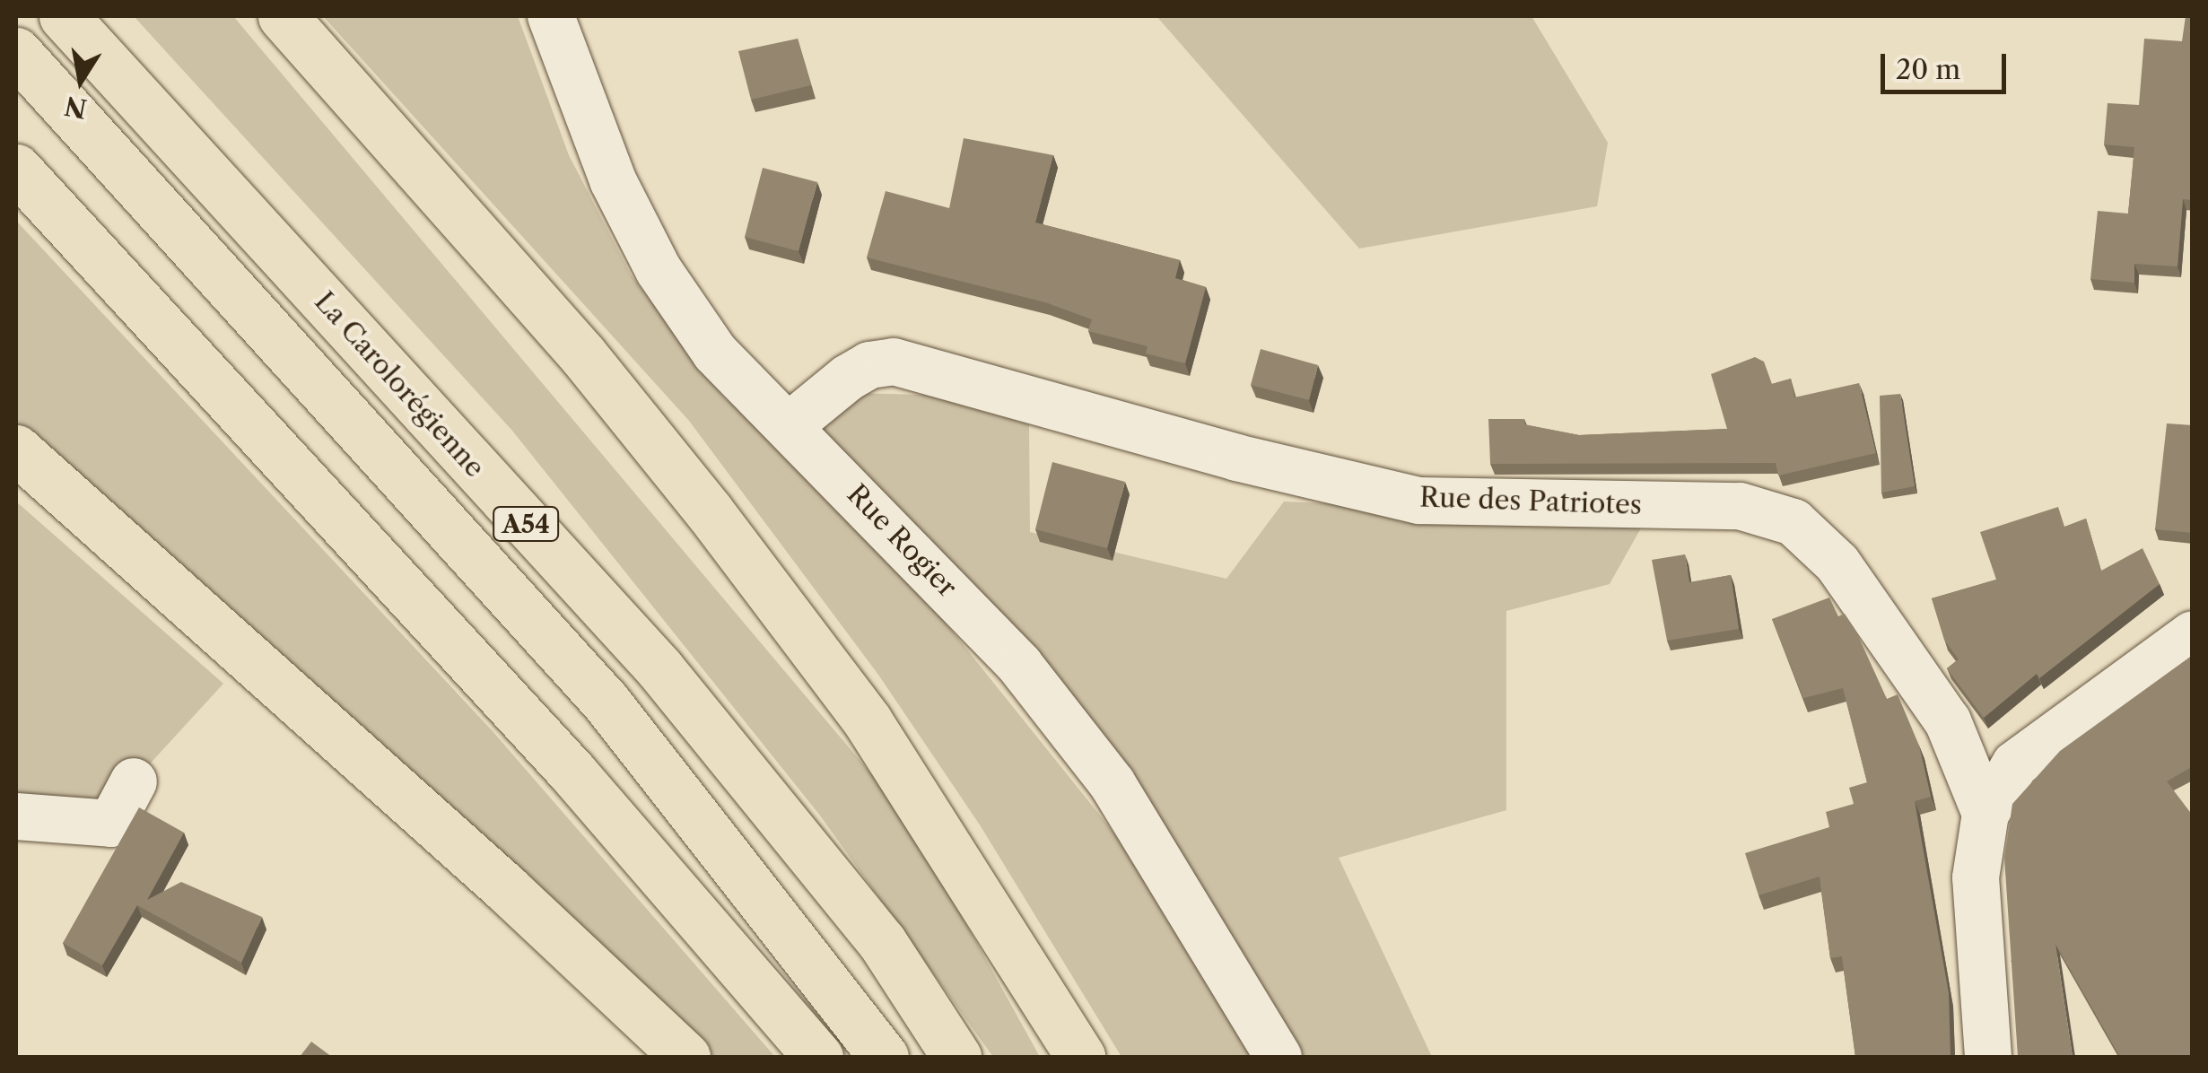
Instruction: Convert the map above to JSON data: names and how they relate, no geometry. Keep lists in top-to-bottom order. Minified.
{"streets":{"highway":["La Carolorégienne","A54"],"street":["Rue des Patriotes","Rue Rogier"]},"crossings":[["Rue des Patriotes","Rue Rogier"]],"scale_bar":"20 m","north":"bottom"}
